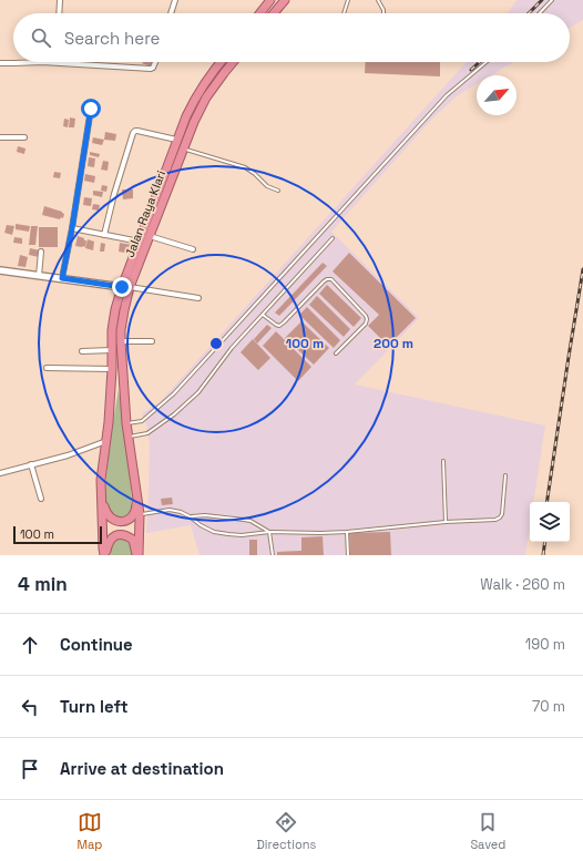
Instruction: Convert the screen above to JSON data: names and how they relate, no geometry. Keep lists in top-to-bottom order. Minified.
{"streets":{"highway":["Jalan Raya Klari"]},"scale_bar":"100 m","north":"top right","page":{"search":"Search here","scale":"100 m","heading":["4 min","Walk · 260 m"],"list":[["Continue","190 m"],["Turn left","70 m"],"Arrive at destination"],"nav":["Map","Directions","Saved"]},"rings":["100 m","200 m"]}
